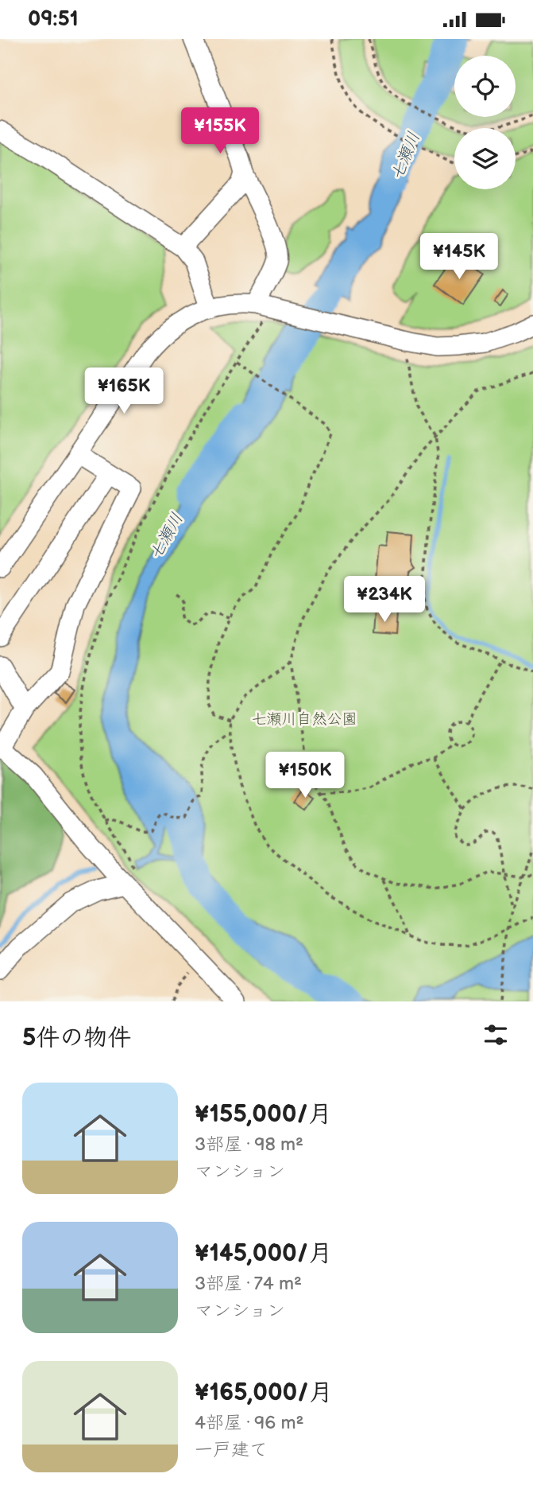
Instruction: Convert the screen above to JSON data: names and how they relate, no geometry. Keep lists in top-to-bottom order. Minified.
{"water":["七瀬川"],"parks":["七瀬川自然公園"],"page":{"status":"09:51","price":["¥155K","¥145K","¥165K","¥234K","¥150K"],"heading":"5件の物件","list":[{"name":"¥155,000/月","note":"3部屋 · 98 m² · マンション"},{"name":"¥145,000/月","note":"3部屋 · 74 m² · マンション"},{"name":"¥165,000/月","note":"4部屋 · 96 m² · 一戸建て"}]}}
